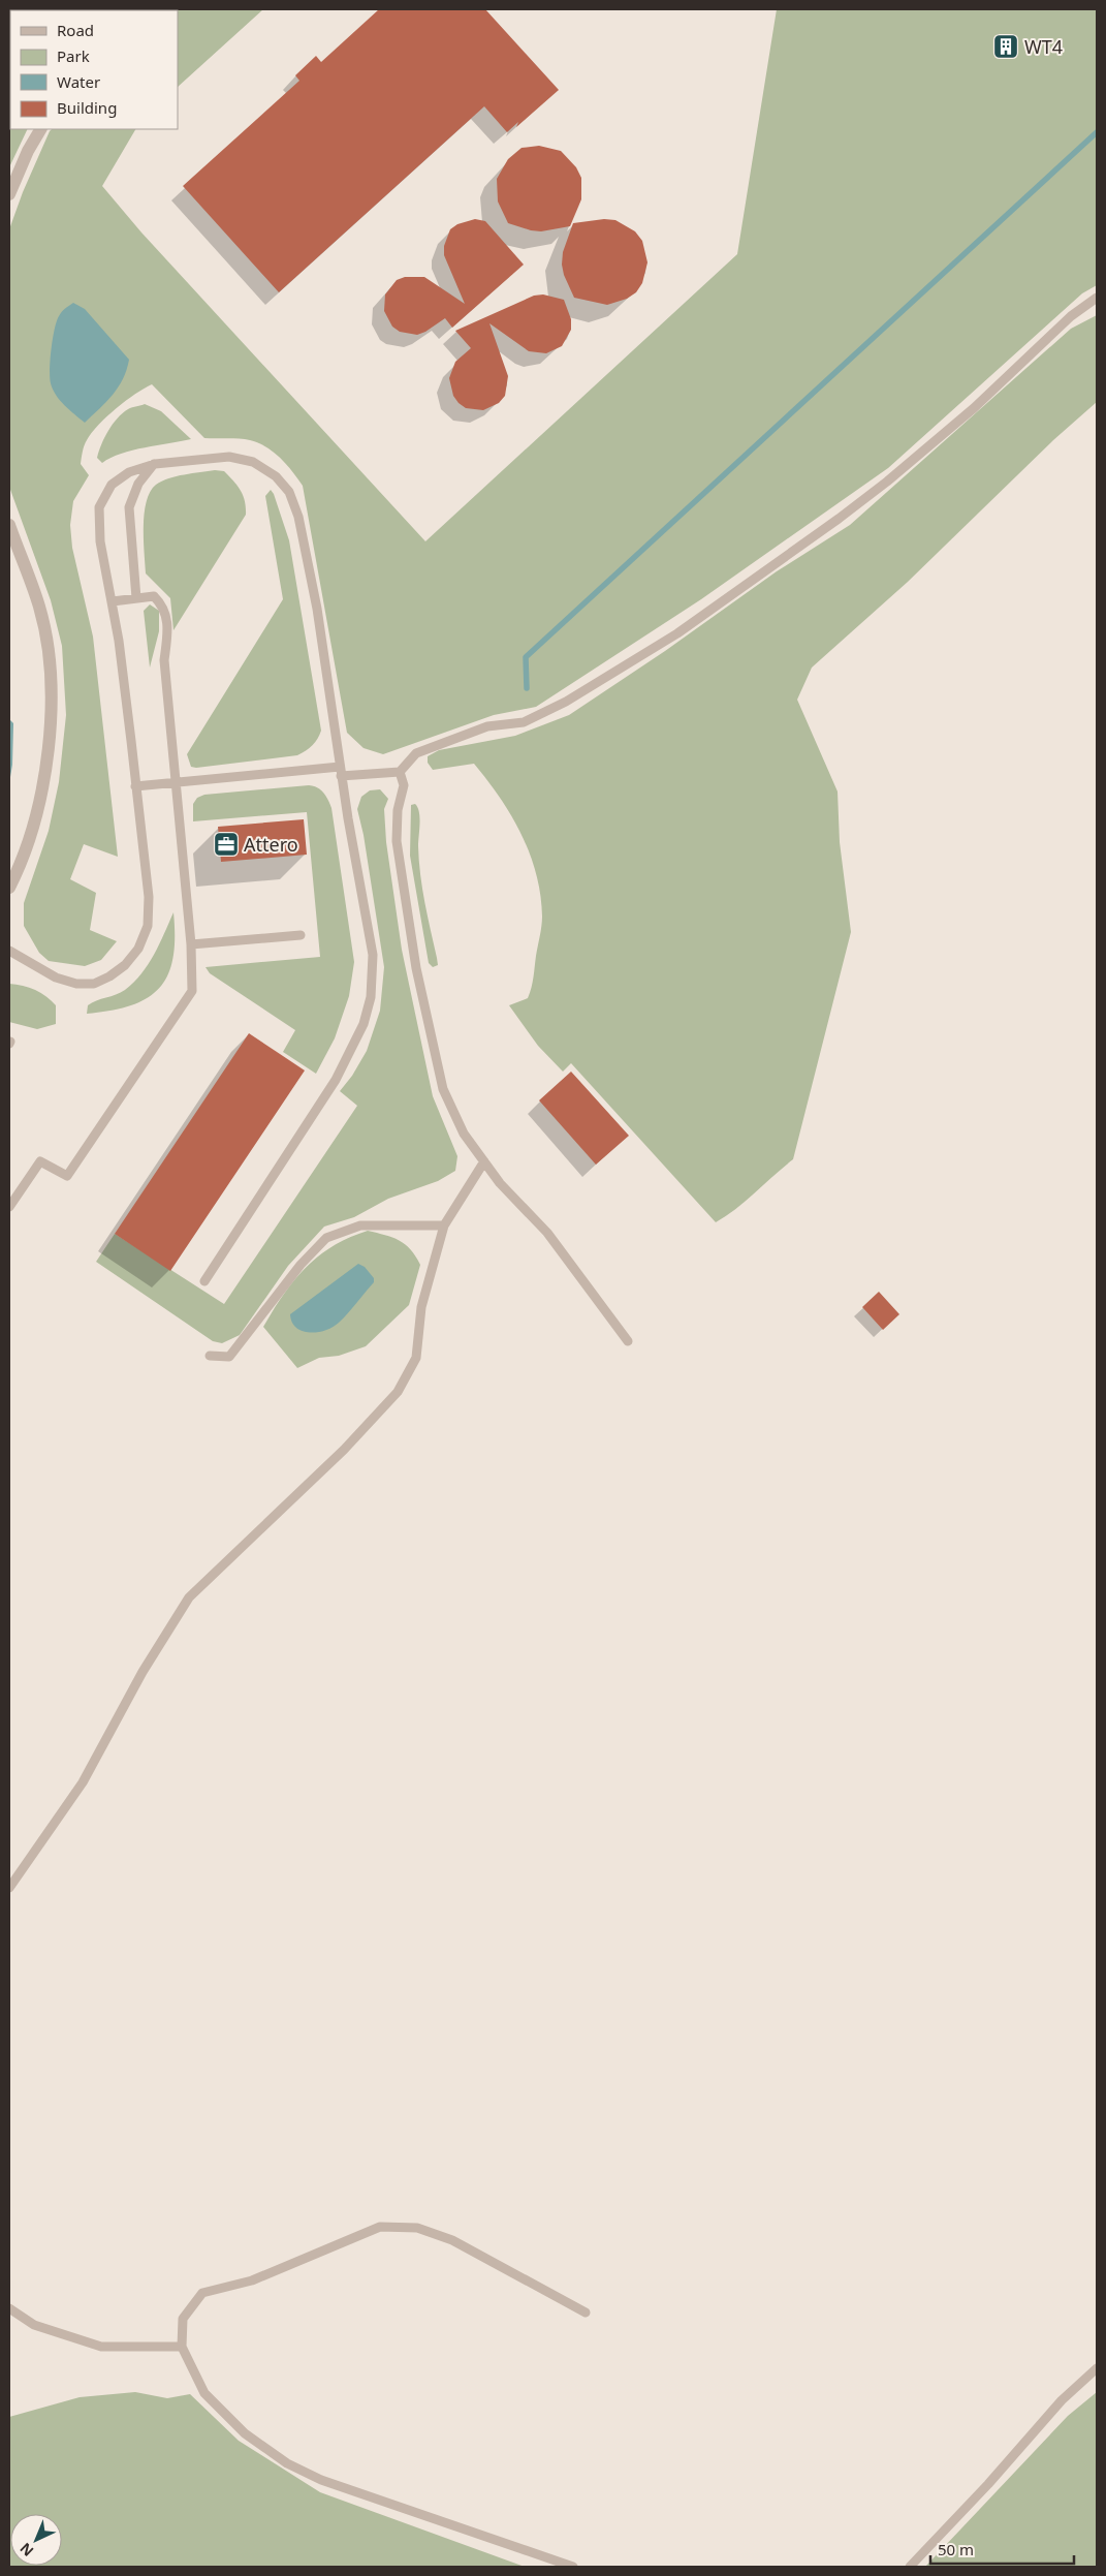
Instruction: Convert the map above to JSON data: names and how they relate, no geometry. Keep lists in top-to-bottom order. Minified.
{"places":{"building":["WT4"],"office":["Attero"]},"legend":["Road","Park","Water","Building"],"scale_bar":"50 m","north":"bottom left"}
